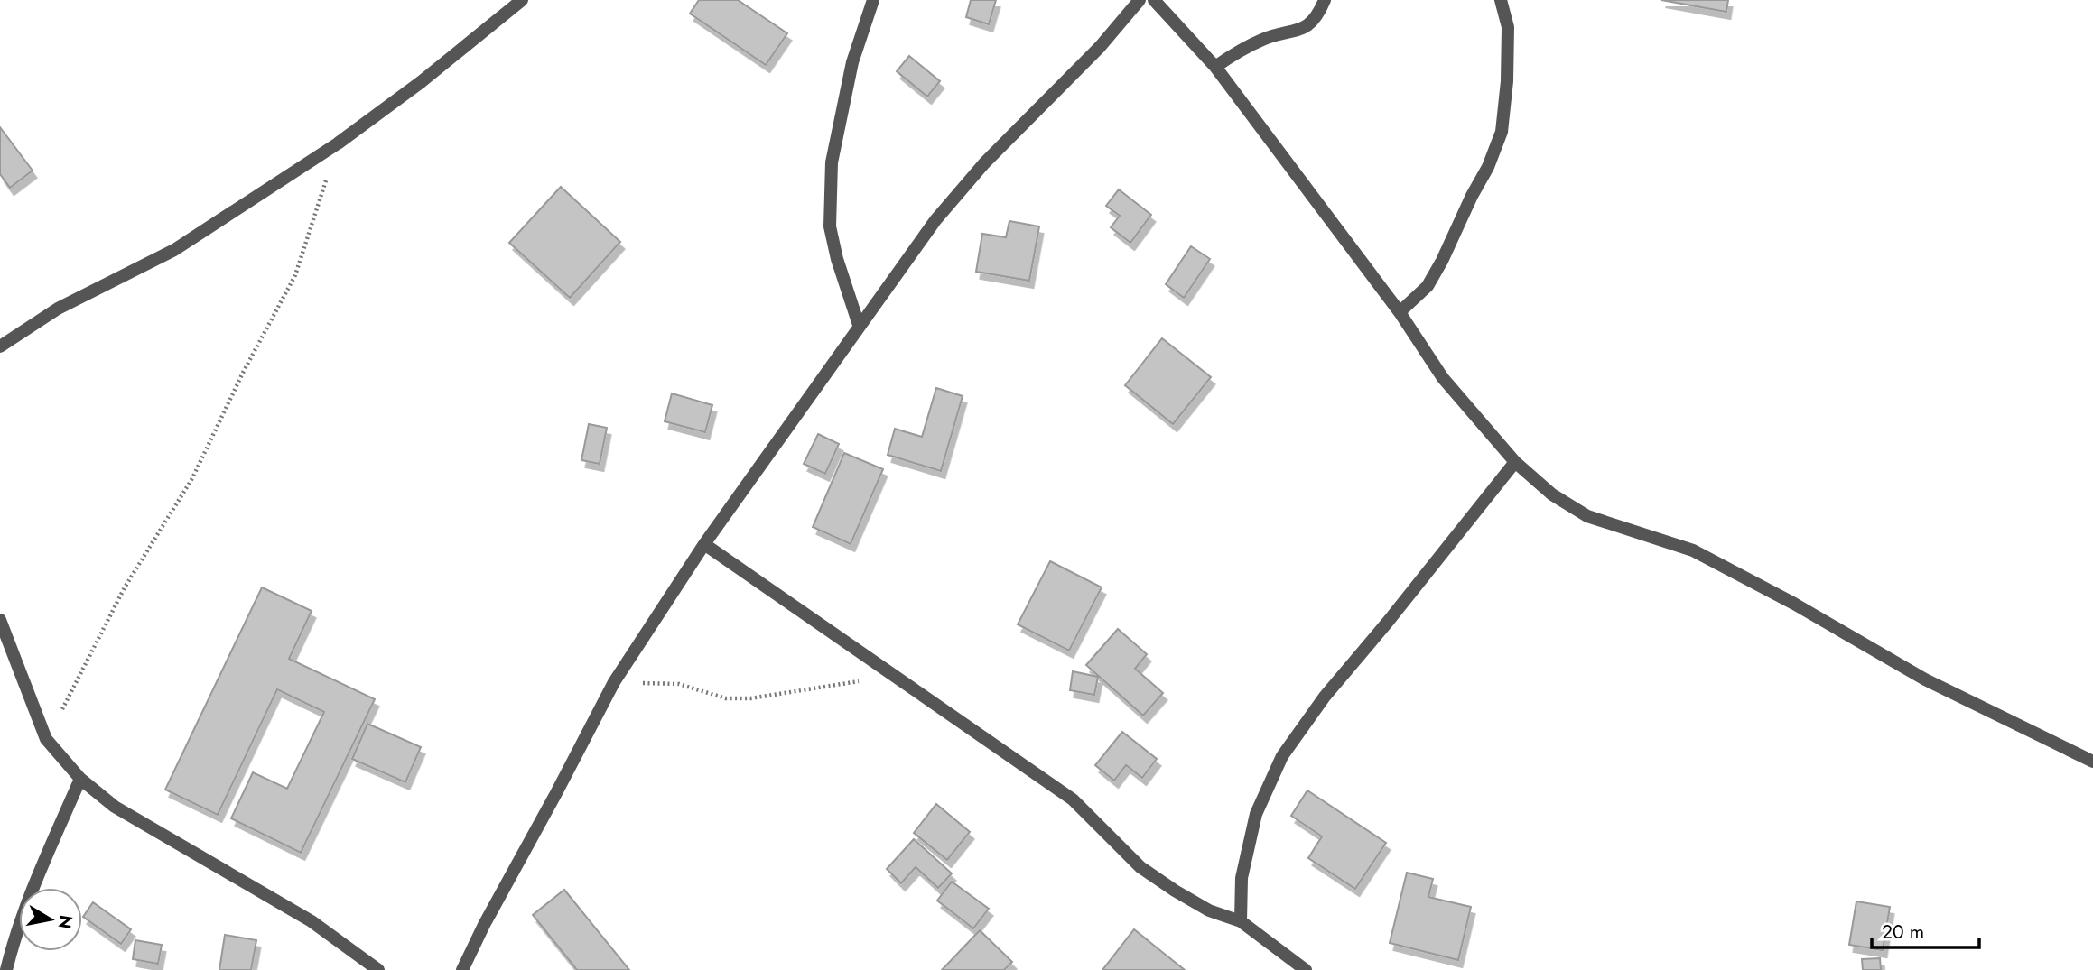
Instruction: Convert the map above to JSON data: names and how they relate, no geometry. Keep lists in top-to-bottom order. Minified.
{"scale_bar":"20 m","north":"right"}
